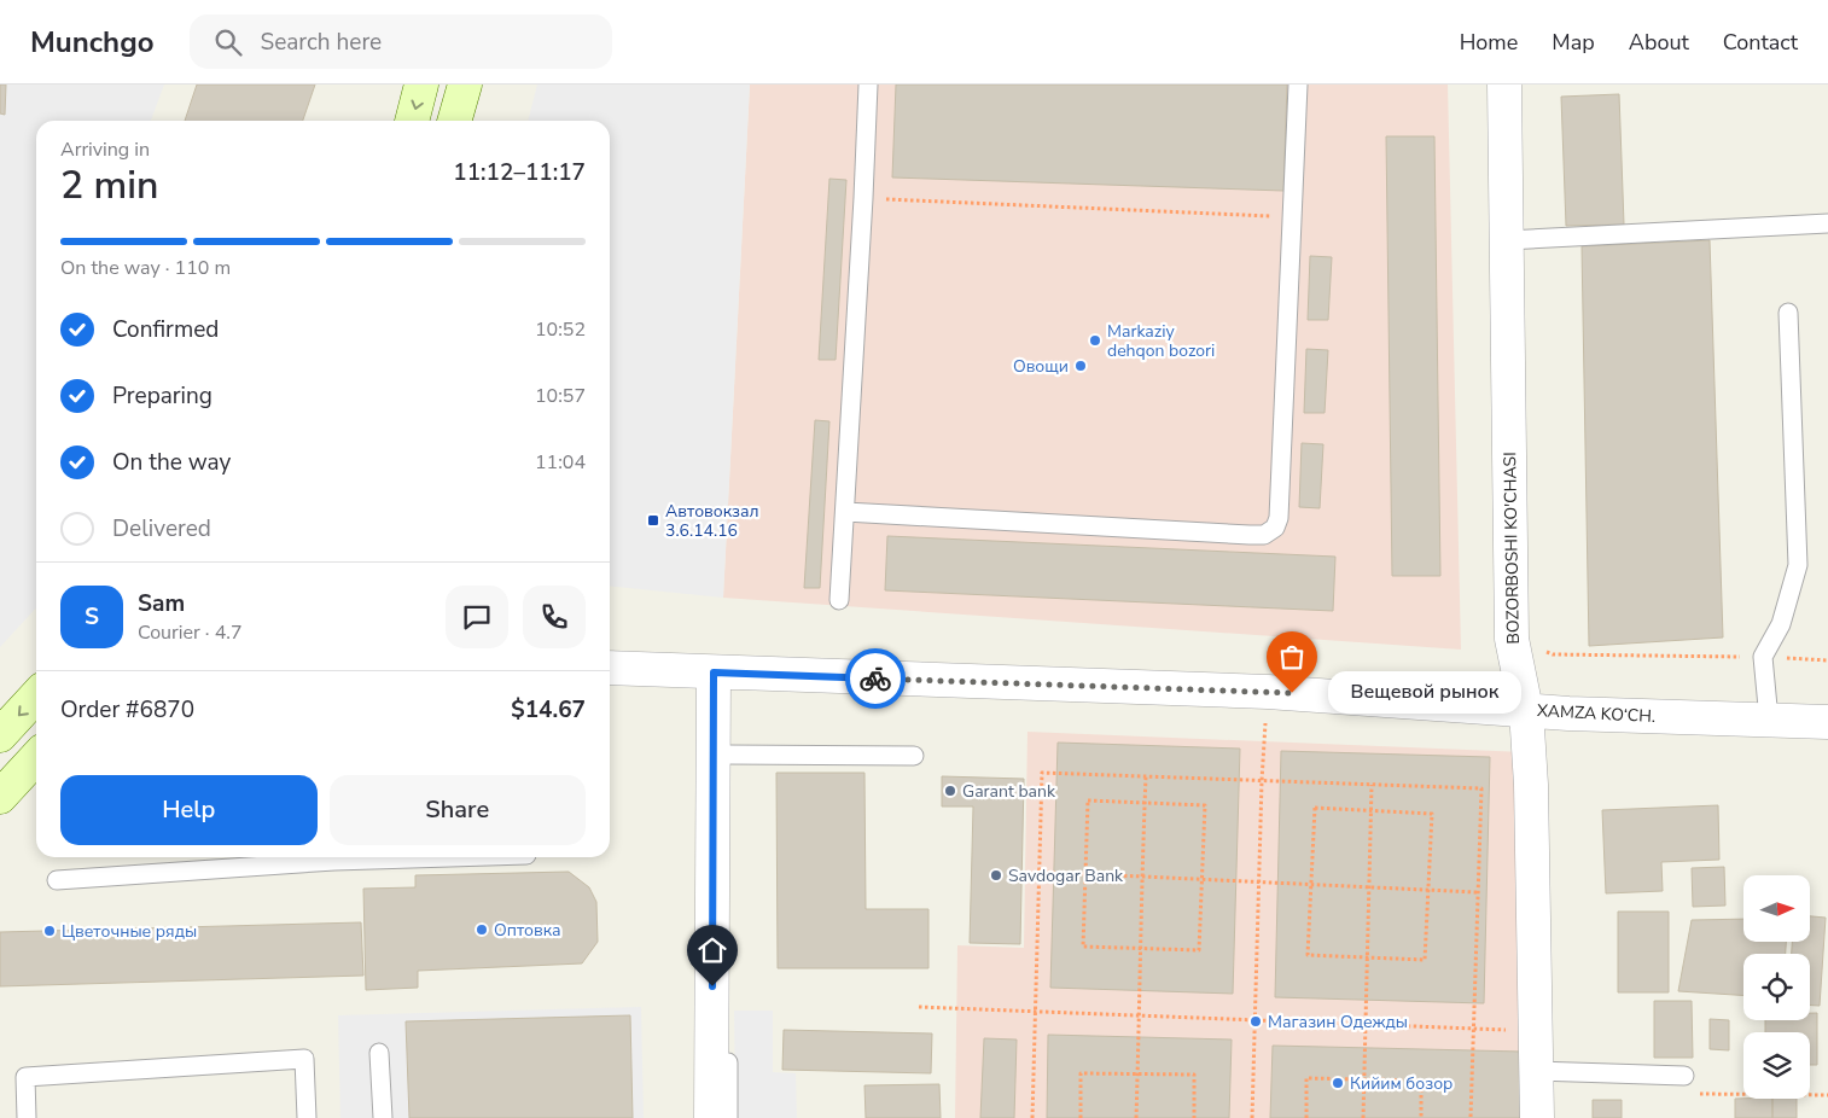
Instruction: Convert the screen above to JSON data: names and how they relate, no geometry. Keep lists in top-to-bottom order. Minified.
{"streets":{"street":["BOZORBOSHI KO'CHASI","XAMZA KO‘CH."]},"crossings":[["BOZORBOSHI KO'CHASI","XAMZA KO‘CH."]],"places":{"other":["Markaziy dehqon bozori","Овощи","Вещевой рынок","Garant bank","Savdogar Bank","Оптовка","Цветочные ряды","Магазин Одежды","Кийим бозор"],"transit":["Автовокзал 3.6.14.16"]},"north":"right","page":{"header":"Munchgo","search":"Search here","nav":["Home","Map","About","Contact"],"heading":["2 min","Arriving in","11:12–11:17"],"panel":["Sam","Courier · 4.7","Order #6870","$14.67"],"bar":"On the way · 110 m","list":[["Confirmed","10:52"],["Preparing","10:57"],["On the way","11:04"],"Delivered"],"round":"S","bubble":"Вещевой рынок","buttons":["Help","Share"]}}
